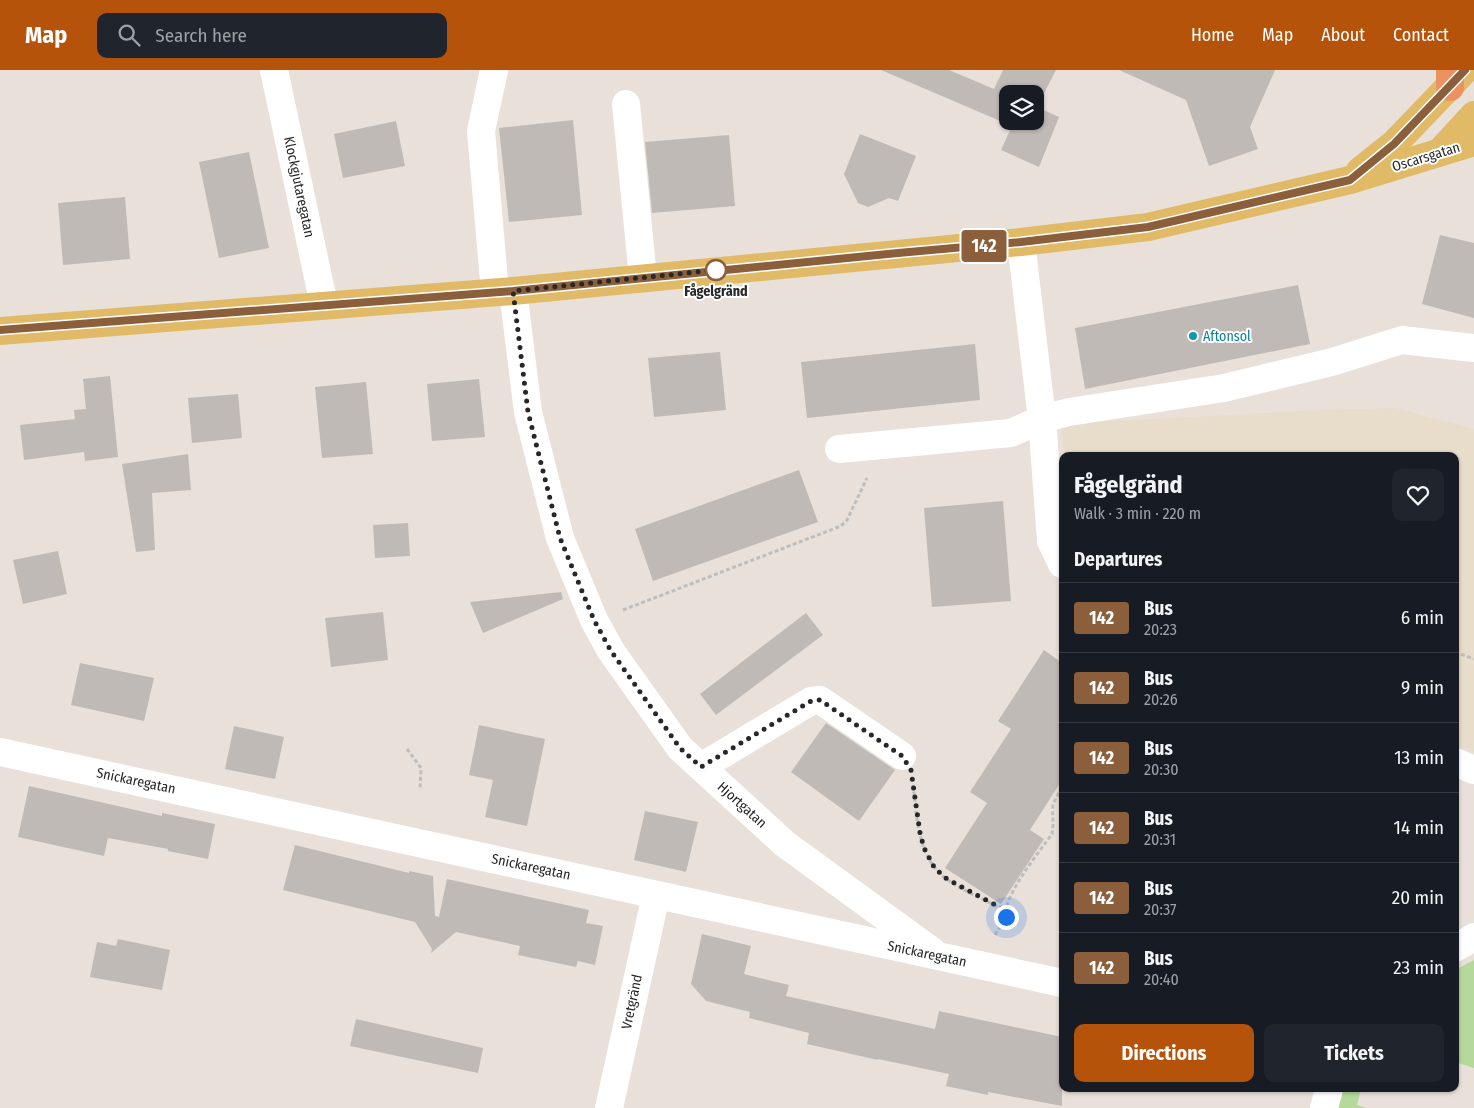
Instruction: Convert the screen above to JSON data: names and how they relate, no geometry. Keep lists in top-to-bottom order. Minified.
{"streets":{"main road":["Oscarsgatan"],"street":["Klockgjutaregatan","Snickaregatan","Hjortgatan","Vretgränd"]},"crossings":[["Oscarsgatan","Klockgjutaregatan"],["Oscarsgatan","Hjortgatan"],["Snickaregatan","Hjortgatan"],["Snickaregatan","Vretgränd"]],"places":["Fågelgränd","Aftonsol"],"lines":["bus line 142"],"page":{"header":"Map","search":"Search here","nav":["Home","Map","About","Contact"],"on_map":"142","heading":[["Fågelgränd","Walk · 3 min · 220 m"],"Departures"],"list":[{"mark":"142","name":"Bus","note":"20:23","value":"6 min"},{"mark":"142","name":"Bus","note":"20:26","value":"9 min"},{"mark":"142","name":"Bus","note":"20:30","value":"13 min"},{"mark":"142","name":"Bus","note":"20:31","value":"14 min"},{"mark":"142","name":"Bus","note":"20:37","value":"20 min"},{"mark":"142","name":"Bus","note":"20:40","value":"23 min"}],"buttons":["Directions","Tickets"]}}
